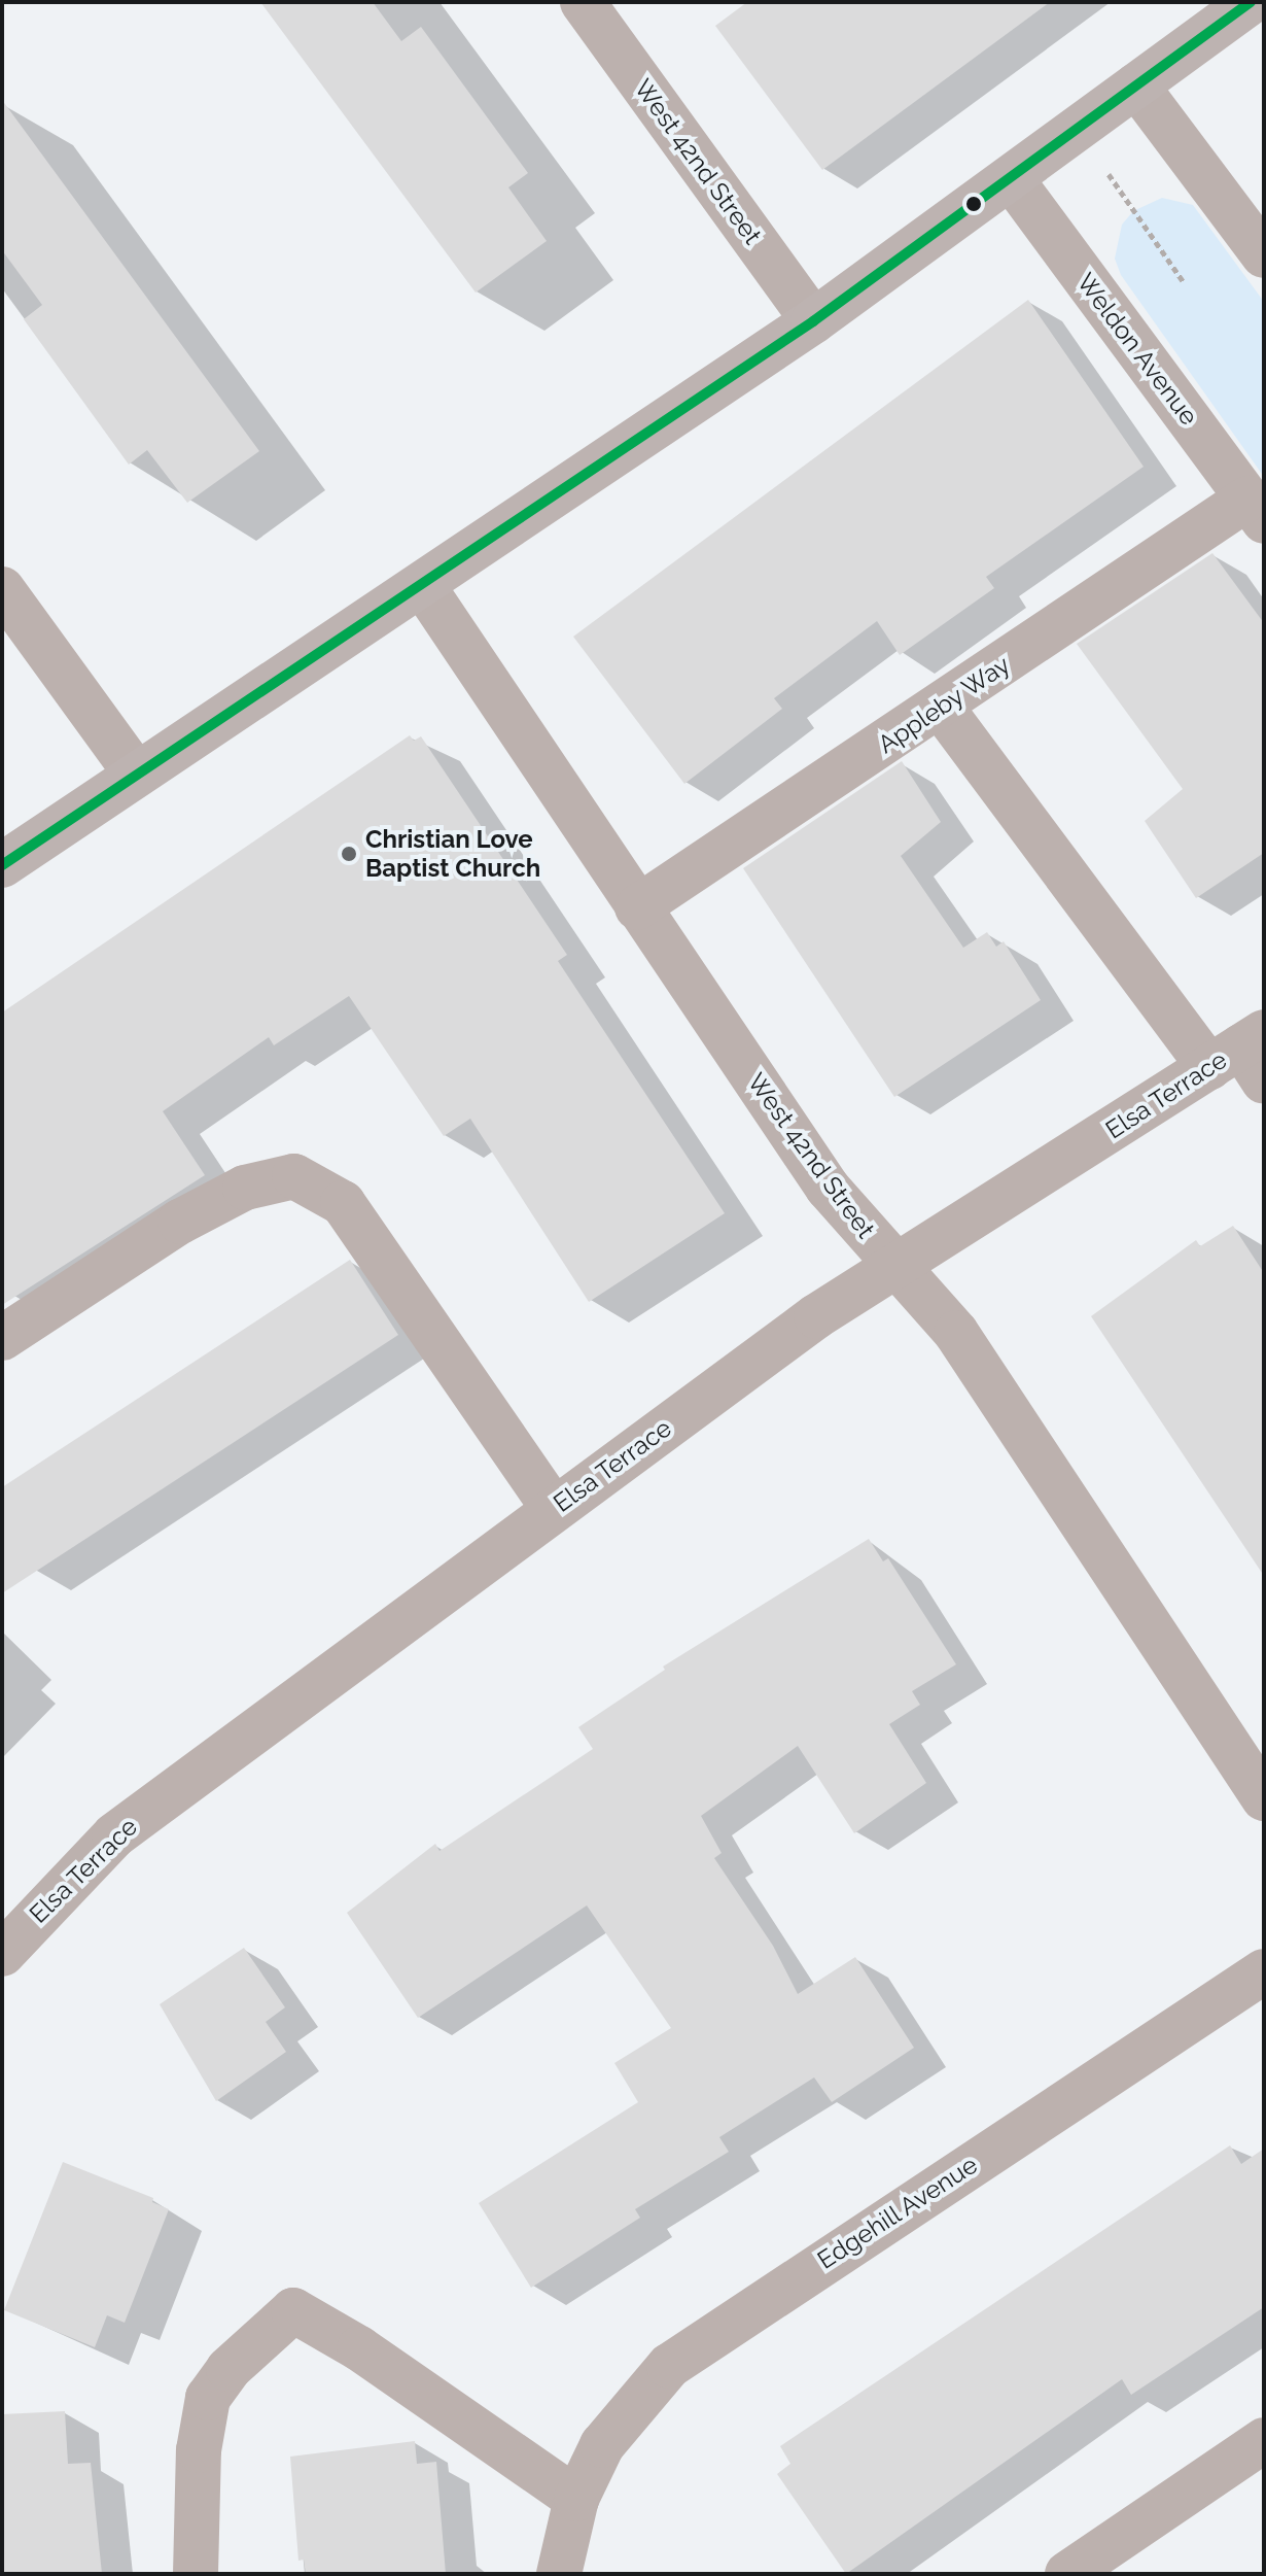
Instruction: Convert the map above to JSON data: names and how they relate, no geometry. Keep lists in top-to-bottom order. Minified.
{"streets":{"street":["West 42nd Street","Weldon Avenue","Appleby Way","Elsa Terrace","Edgehill Avenue"]},"crossings":[["West 42nd Street","Appleby Way"],["West 42nd Street","Elsa Terrace"],["Weldon Avenue","Appleby Way"]],"places":["Christian Love Baptist Church"]}
